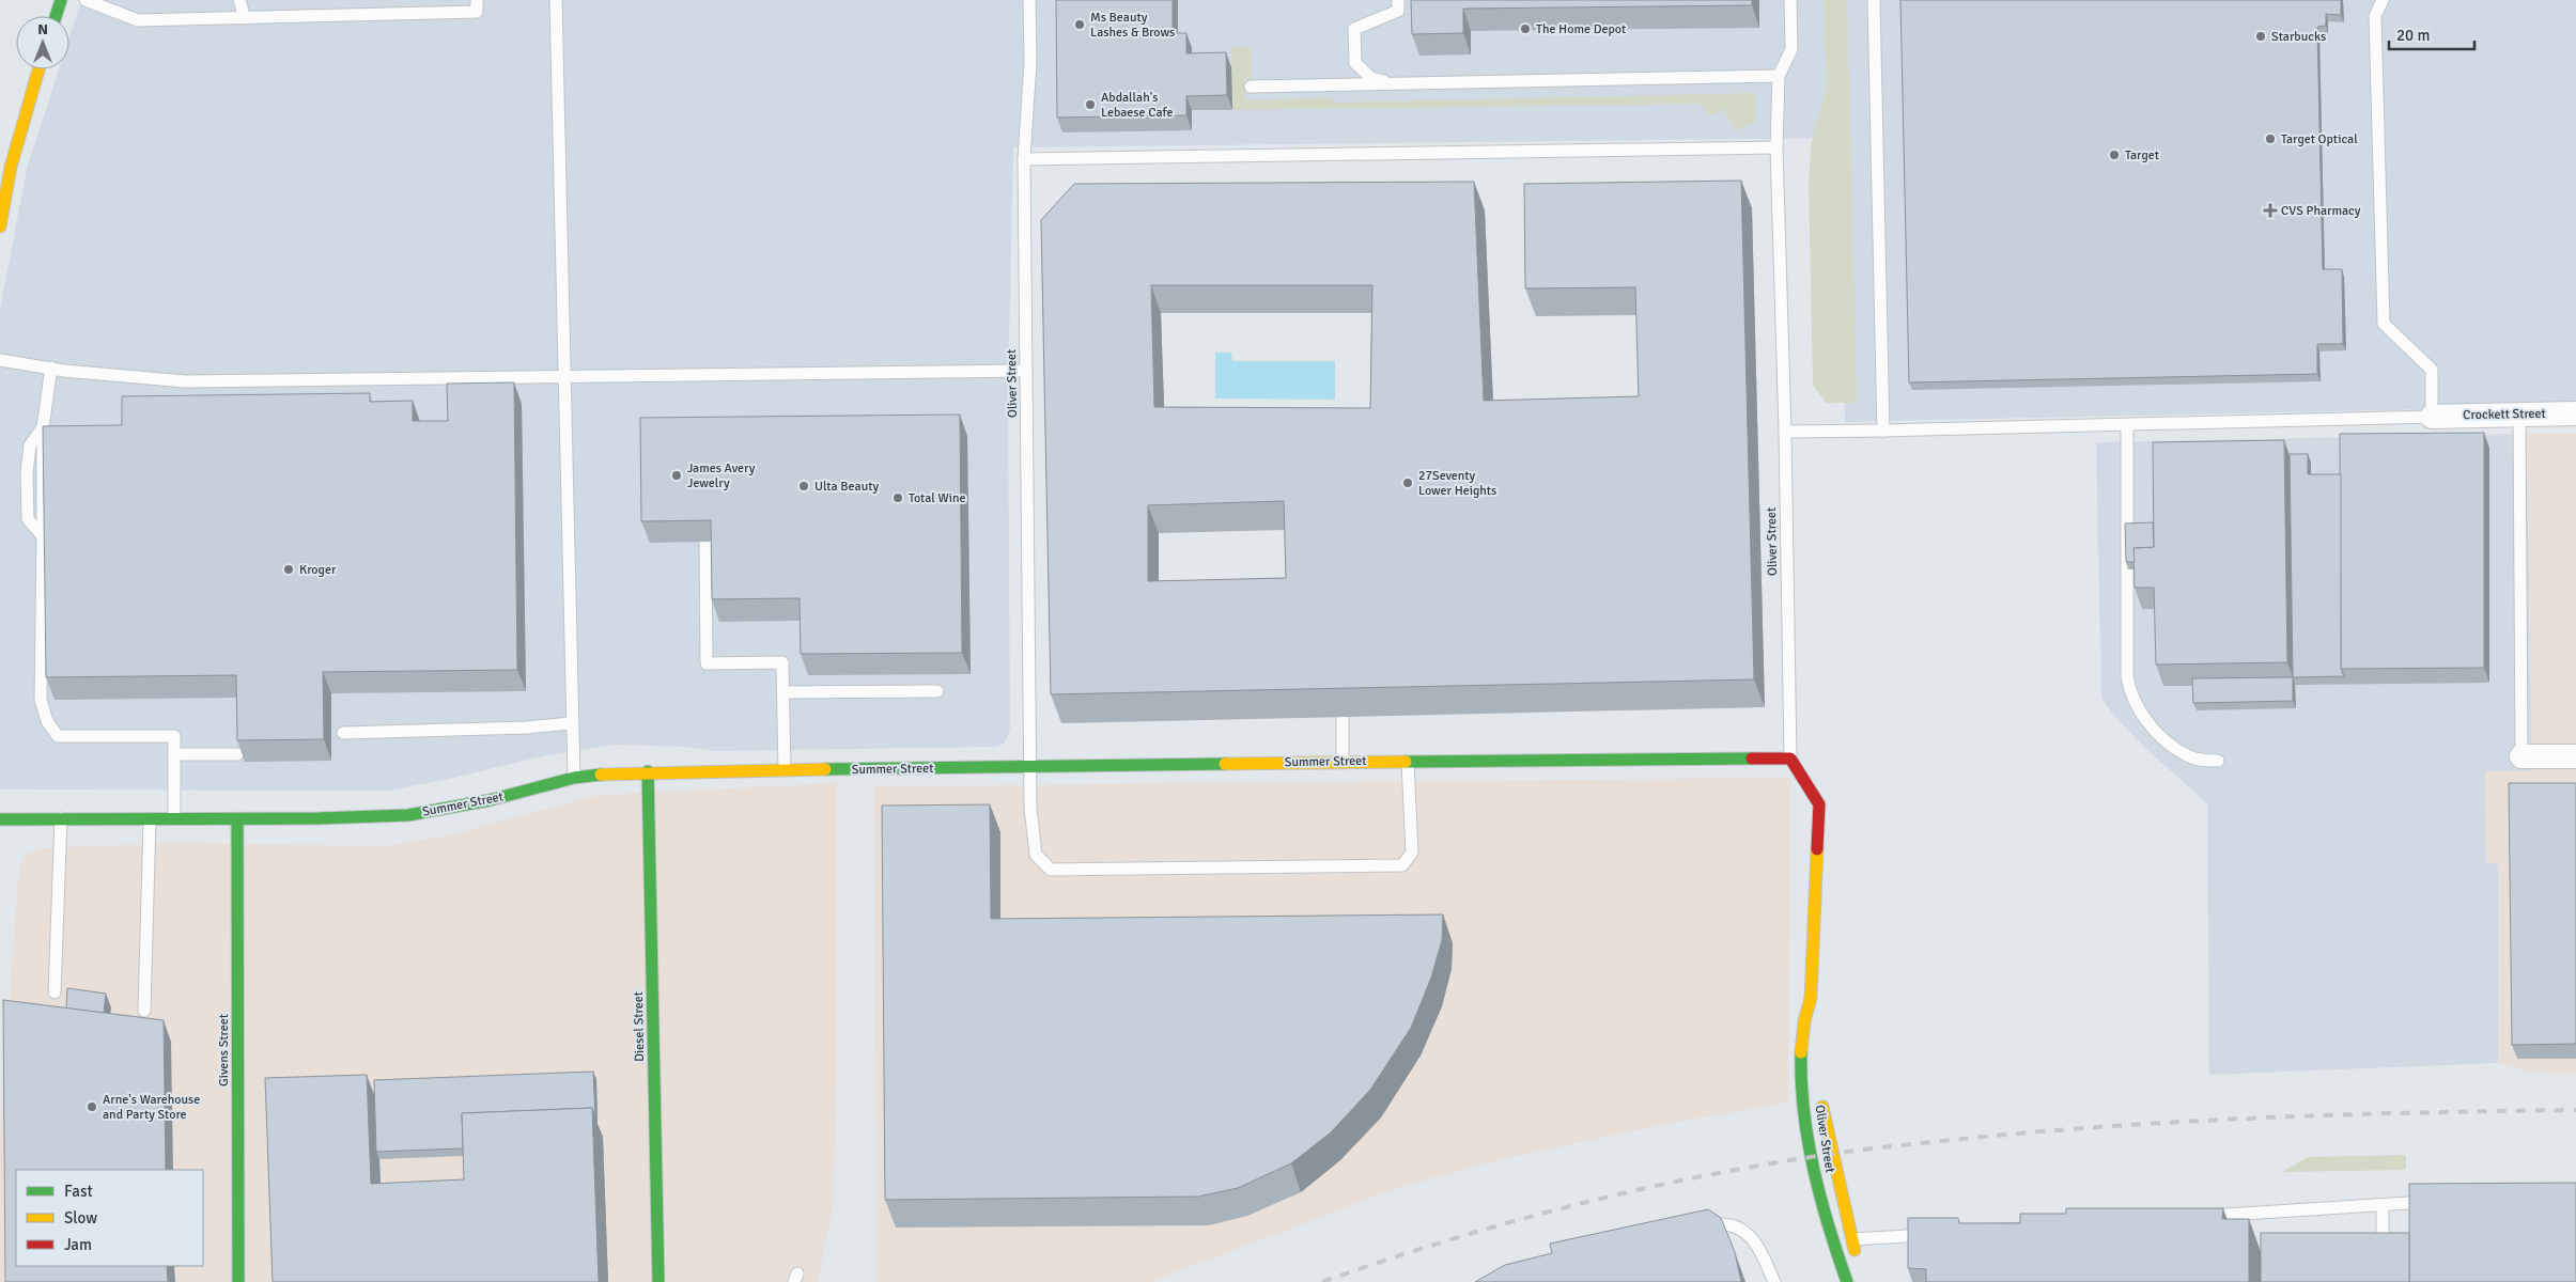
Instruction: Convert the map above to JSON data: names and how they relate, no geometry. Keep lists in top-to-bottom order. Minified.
{"streets":{"street":["Oliver Street","Crockett Street","Summer Street","Diesel Street","Givens Street"]},"crossings":[["Oliver Street","Summer Street"],["Summer Street","Diesel Street"],["Summer Street","Givens Street"]],"places":{"other":["Ms Beauty Lashes & Brows","The Home Depot","Starbucks","Abdallah's Lebaese Cafe","Target Optical","Target","James Avery Jewelry","27Seventy Lower Heights","Ulta Beauty","Total Wine","Kroger","Arne's Warehouse and Party Store"],"health":["CVS Pharmacy"]},"legend":["Fast","Slow","Jam"],"scale_bar":"20 m","north":"top"}
